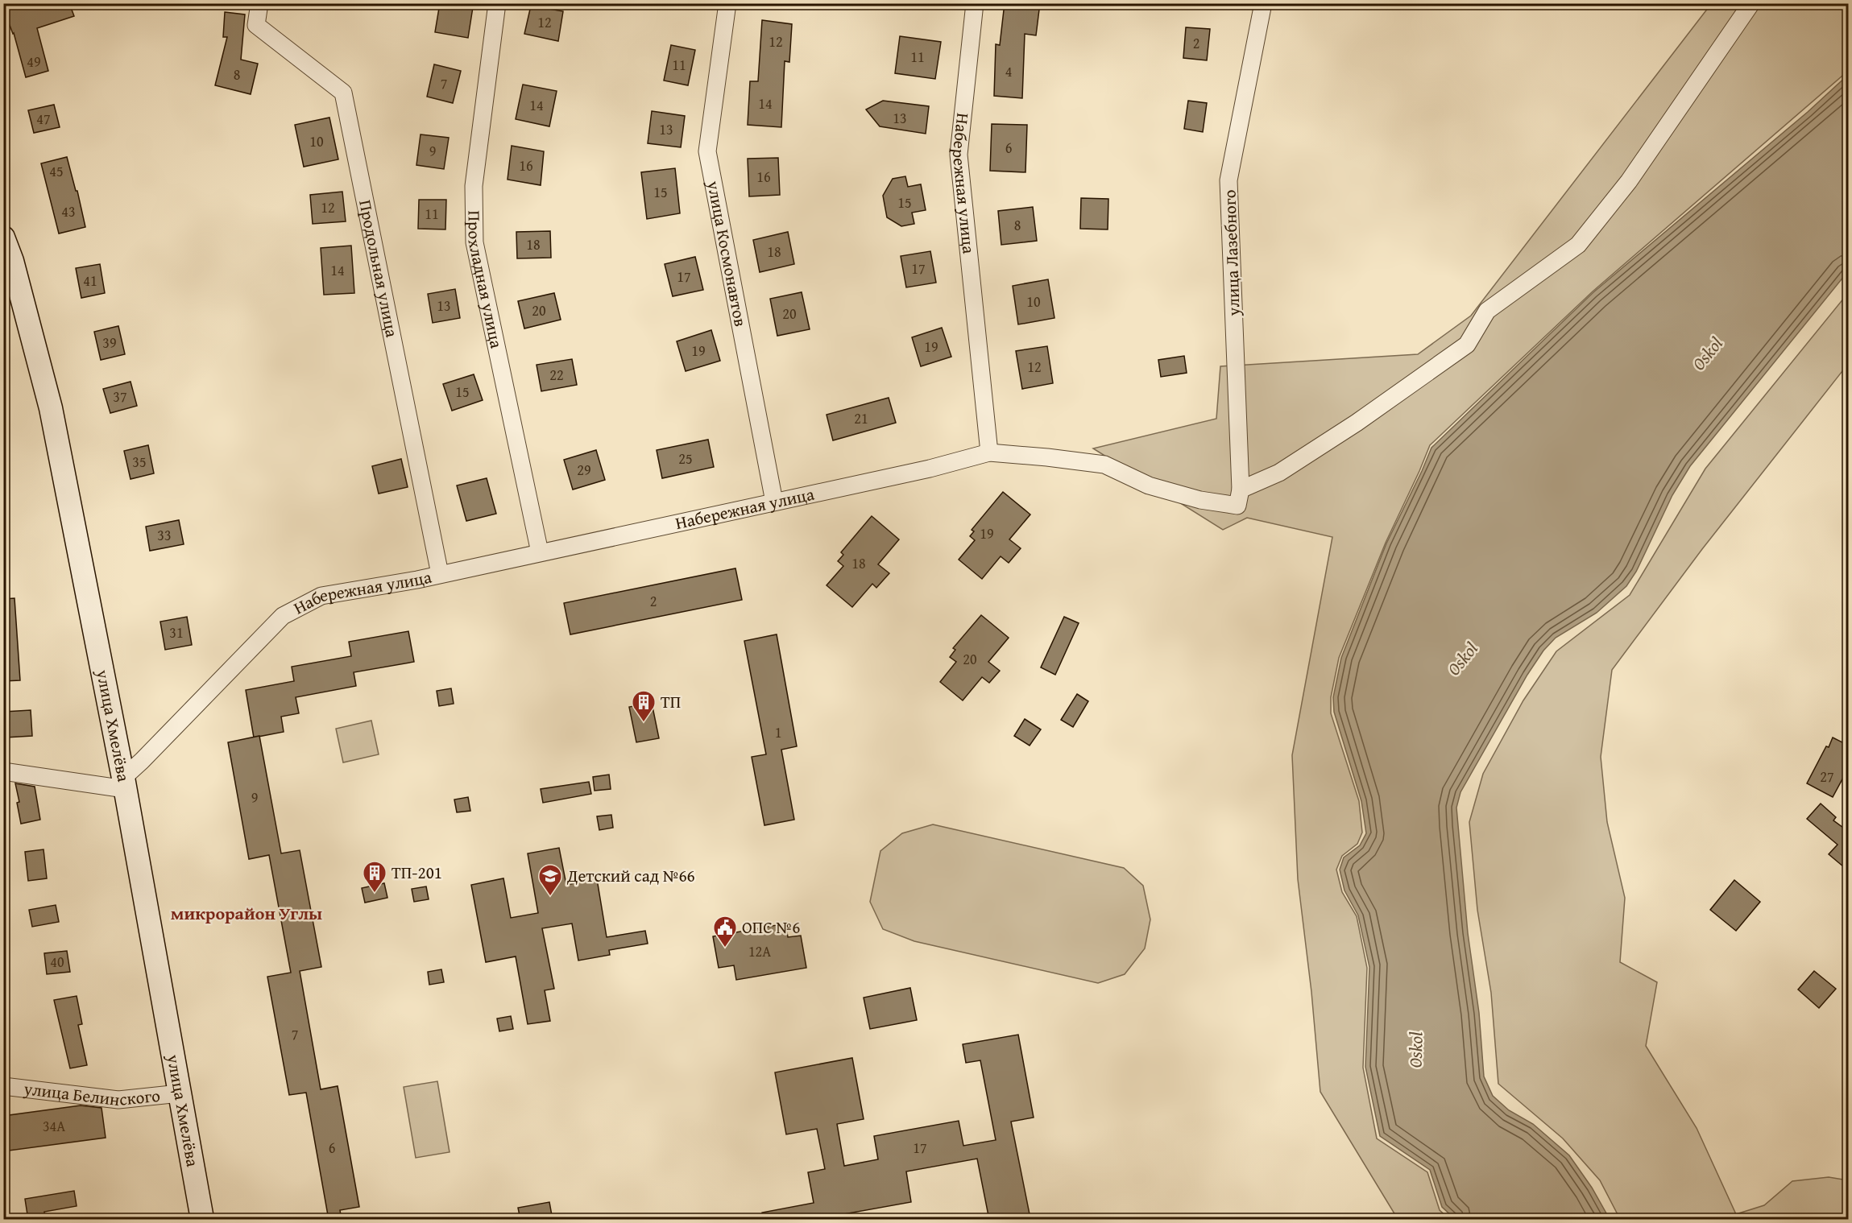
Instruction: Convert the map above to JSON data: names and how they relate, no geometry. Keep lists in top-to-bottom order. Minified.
{"streets":{"main road":["улица Хмелёва"],"street":["Набережная улица","улица Лазебного","улица Космонавтов","Продольная улица","Прохладная улица","улица Белинского"]},"crossings":[["Набережная улица","улица Космонавтов"],["Набережная улица","Продольная улица"],["Набережная улица","Прохладная улица"],["Набережная улица","улица Хмелёва"],["улица Хмелёва","улица Белинского"]],"districts":["микрорайон Углы"],"water":["Oskol"],"places":{"building":["ТП","ТП-201"],"school or university":["Детский сад №66"],"public building":["ОПС №6"]},"house_numbers":["12","12","2","11","49","11","4","8","7","14","14","13","47","13","10","6","9","16","45","16","15","15","12","43","11","8","18","18","17","14","17","41","10","13","20","20","39","19","19","12","22","15","37","21","25","35","29","19","33","18","2","31","20","1","27","9","12А","40","7","34А","6","17"]}
